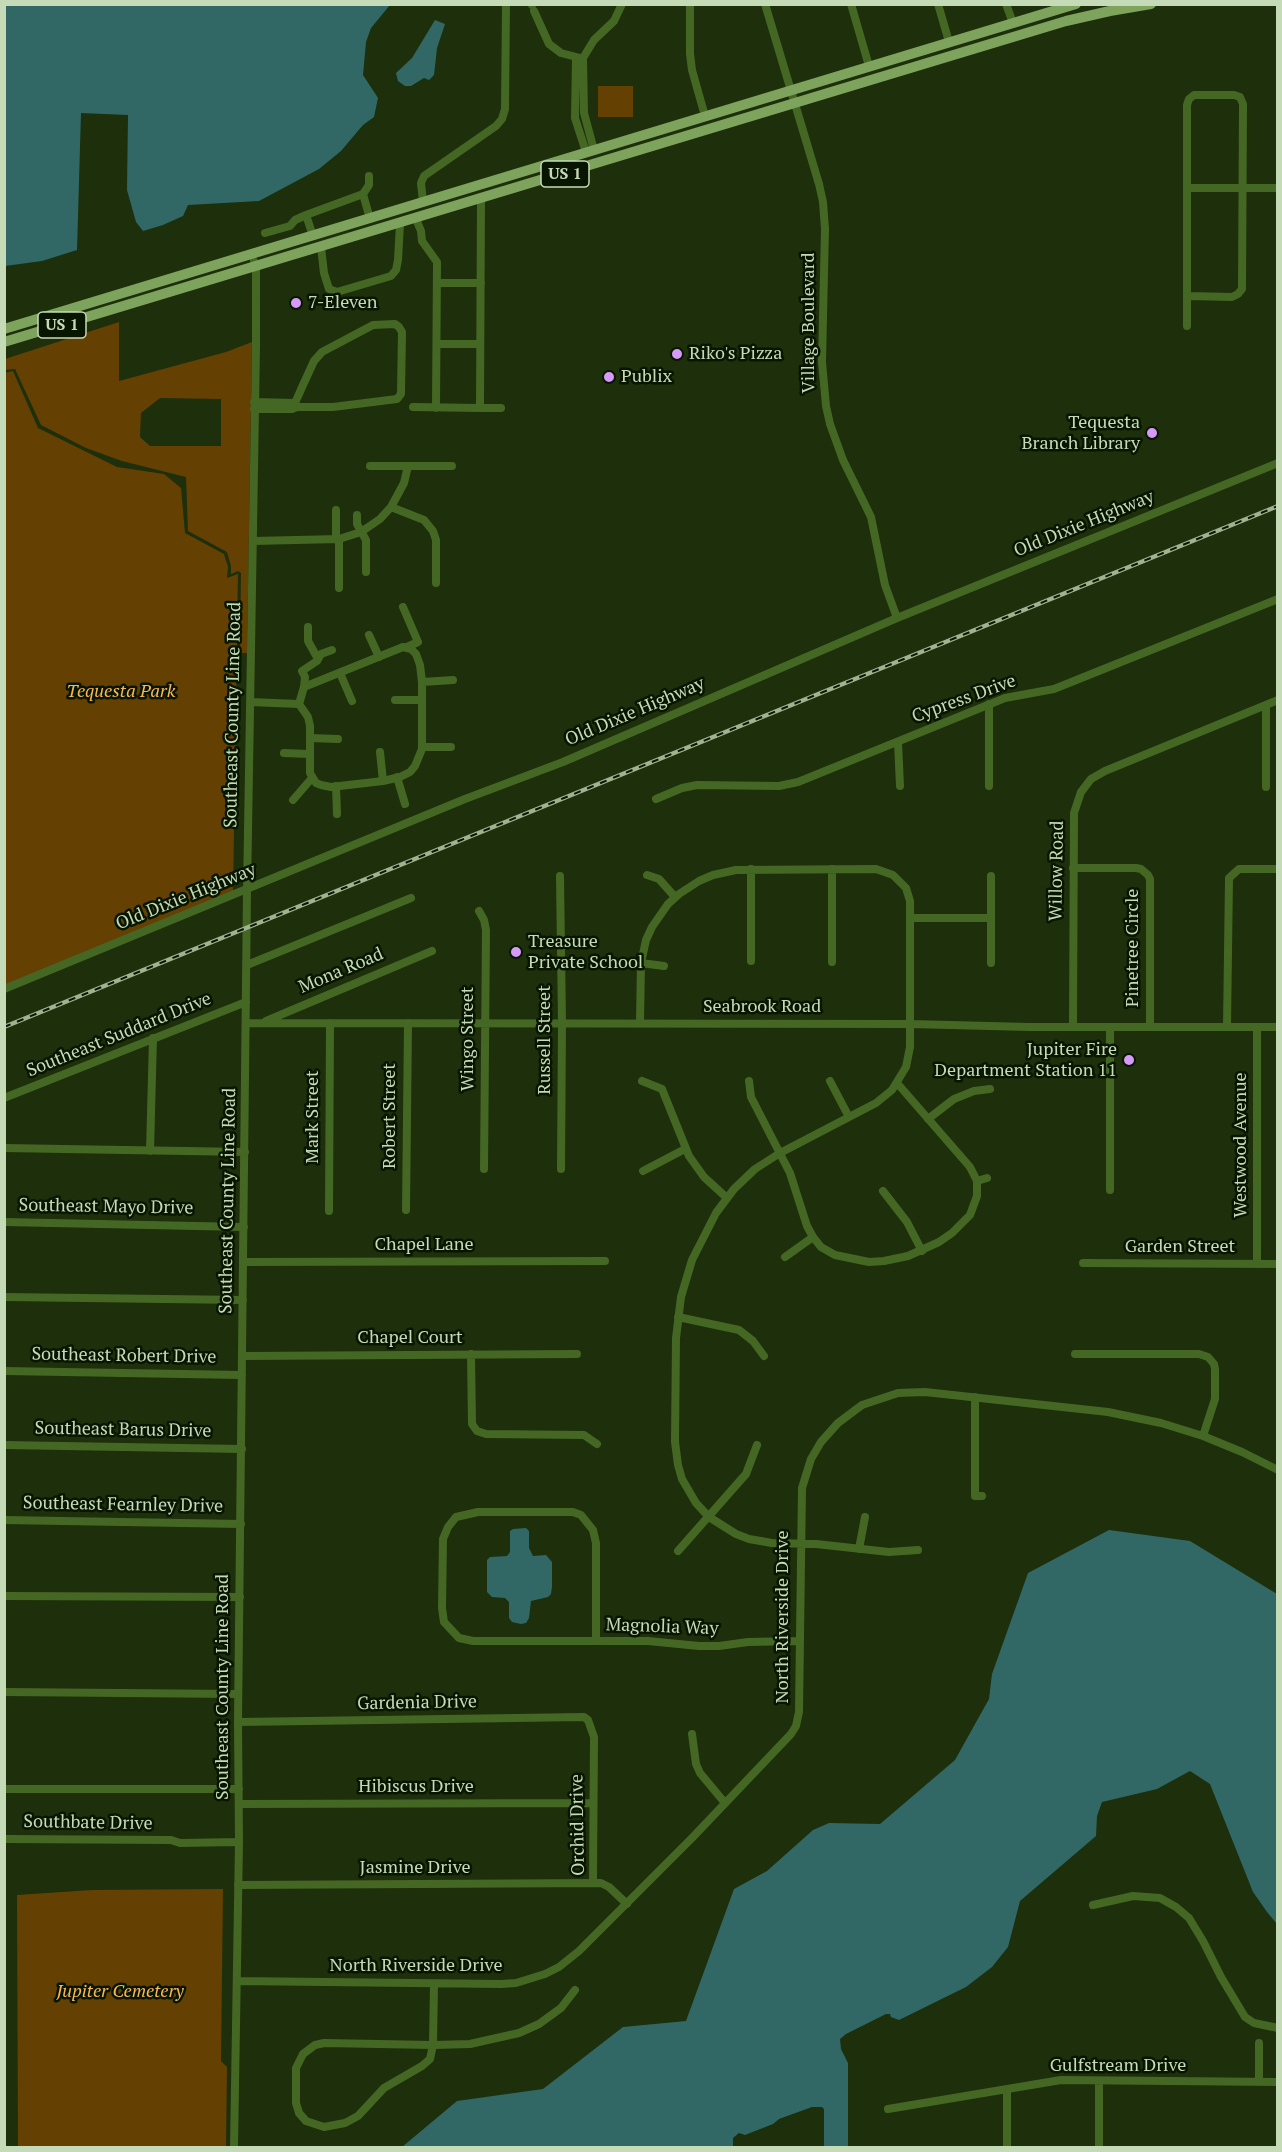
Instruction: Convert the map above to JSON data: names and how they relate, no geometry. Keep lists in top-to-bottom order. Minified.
{"streets":{"main road":["US 1"],"street":["Village Boulevard","Old Dixie Highway","Cypress Drive","Southeast County Line Road","Willow Road","Pinetree Circle","Mona Road","Seabrook Road","Southeast Suddard Drive","Wingo Street","Russell Street","Robert Street","Mark Street","Westwood Avenue","Southeast Mayo Drive","Chapel Lane","Garden Street","Chapel Court","Southeast Robert Drive","Southeast Barus Drive","Southeast Fearnley Drive","North Riverside Drive","Magnolia Way","Gardenia Drive","Hibiscus Drive","Southbate Drive","Orchid Drive","Jasmine Drive","Gulfstream Drive"]},"crossings":[["US 1","Village Boulevard"],["US 1","Southeast County Line Road"],["Village Boulevard","Old Dixie Highway"],["Old Dixie Highway","Southeast County Line Road"],["Southeast County Line Road","Seabrook Road"],["Southeast County Line Road","Southeast Suddard Drive"],["Southeast County Line Road","Southeast Mayo Drive"],["Southeast County Line Road","Chapel Lane"],["Southeast County Line Road","Chapel Court"],["Southeast County Line Road","Southeast Robert Drive"],["Southeast County Line Road","Southeast Barus Drive"],["Southeast County Line Road","Southeast Fearnley Drive"],["Southeast County Line Road","North Riverside Drive"],["Southeast County Line Road","Gardenia Drive"],["Southeast County Line Road","Hibiscus Drive"],["Southeast County Line Road","Southbate Drive"],["Southeast County Line Road","Jasmine Drive"],["Willow Road","Pinetree Circle"],["Willow Road","Seabrook Road"],["Pinetree Circle","Seabrook Road"],["Mona Road","Seabrook Road"],["Seabrook Road","Wingo Street"],["Seabrook Road","Russell Street"],["Seabrook Road","Robert Street"],["Seabrook Road","Mark Street"],["Seabrook Road","Westwood Avenue"],["Westwood Avenue","Garden Street"],["North Riverside Drive","Magnolia Way"],["North Riverside Drive","Orchid Drive"],["Gardenia Drive","Orchid Drive"],["Hibiscus Drive","Orchid Drive"],["Orchid Drive","Jasmine Drive"]],"parks":["Tequesta Park","Jupiter Cemetery"],"places":["7-Eleven","Riko's Pizza","Publix","Tequesta Branch Library","Treasure Private School","Jupiter Fire Department Station 11"]}
